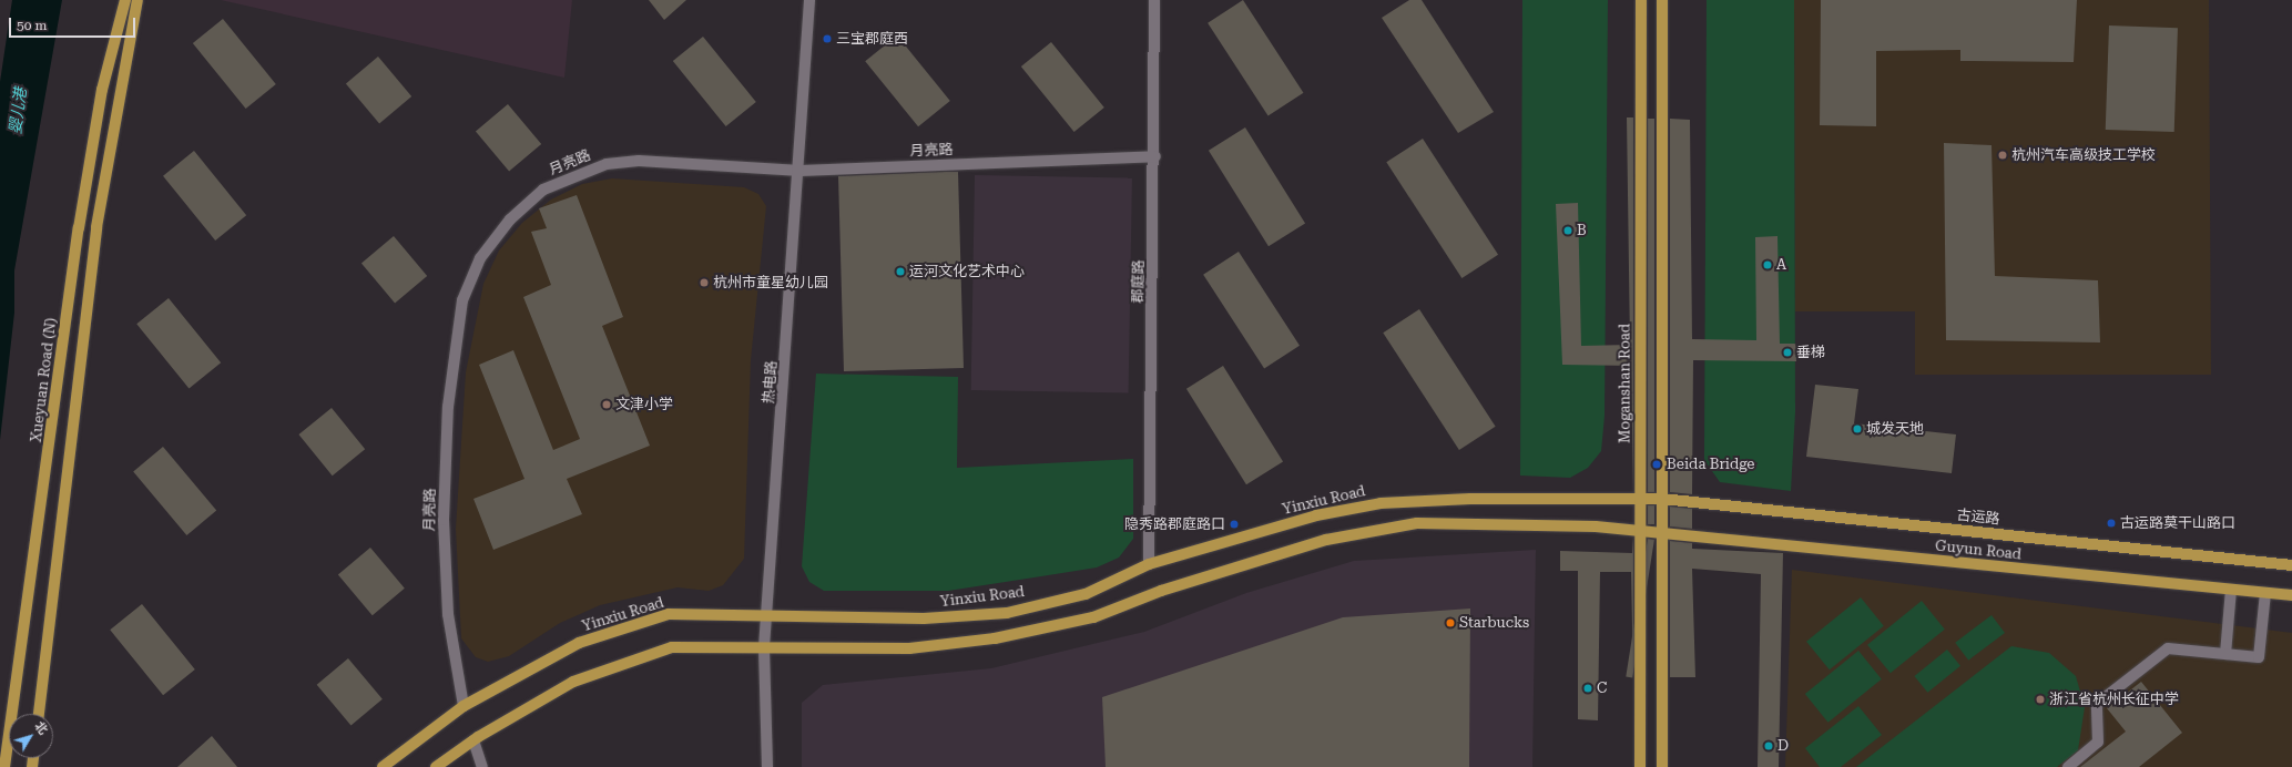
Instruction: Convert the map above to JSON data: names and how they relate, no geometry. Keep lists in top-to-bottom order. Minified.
{"streets":{"main road":["Xueyuan Road (N)","Moganshan Road","Yinxiu Road","古运路","Guyun Road"],"street":["月亮路","郡庭路","热电路"]},"crossings":[["月亮路","郡庭路"],["月亮路","热电路"],["月亮路","Yinxiu Road"],["郡庭路","Yinxiu Road"],["热电路","Yinxiu Road"],["Moganshan Road","Yinxiu Road"],["Yinxiu Road","古运路"]],"water":["婴儿港"],"places":["三宝郡庭西","杭州汽车高级技工学校","B","A","运河文化艺术中心","杭州市童星幼儿园","垂梯","文津小学","城发天地","Beida Bridge","古运路莫干山路口","隐秀路郡庭路口","Starbucks","C","浙江省杭州长征中学","D"],"scale_bar":"50 m","north":"top right"}
